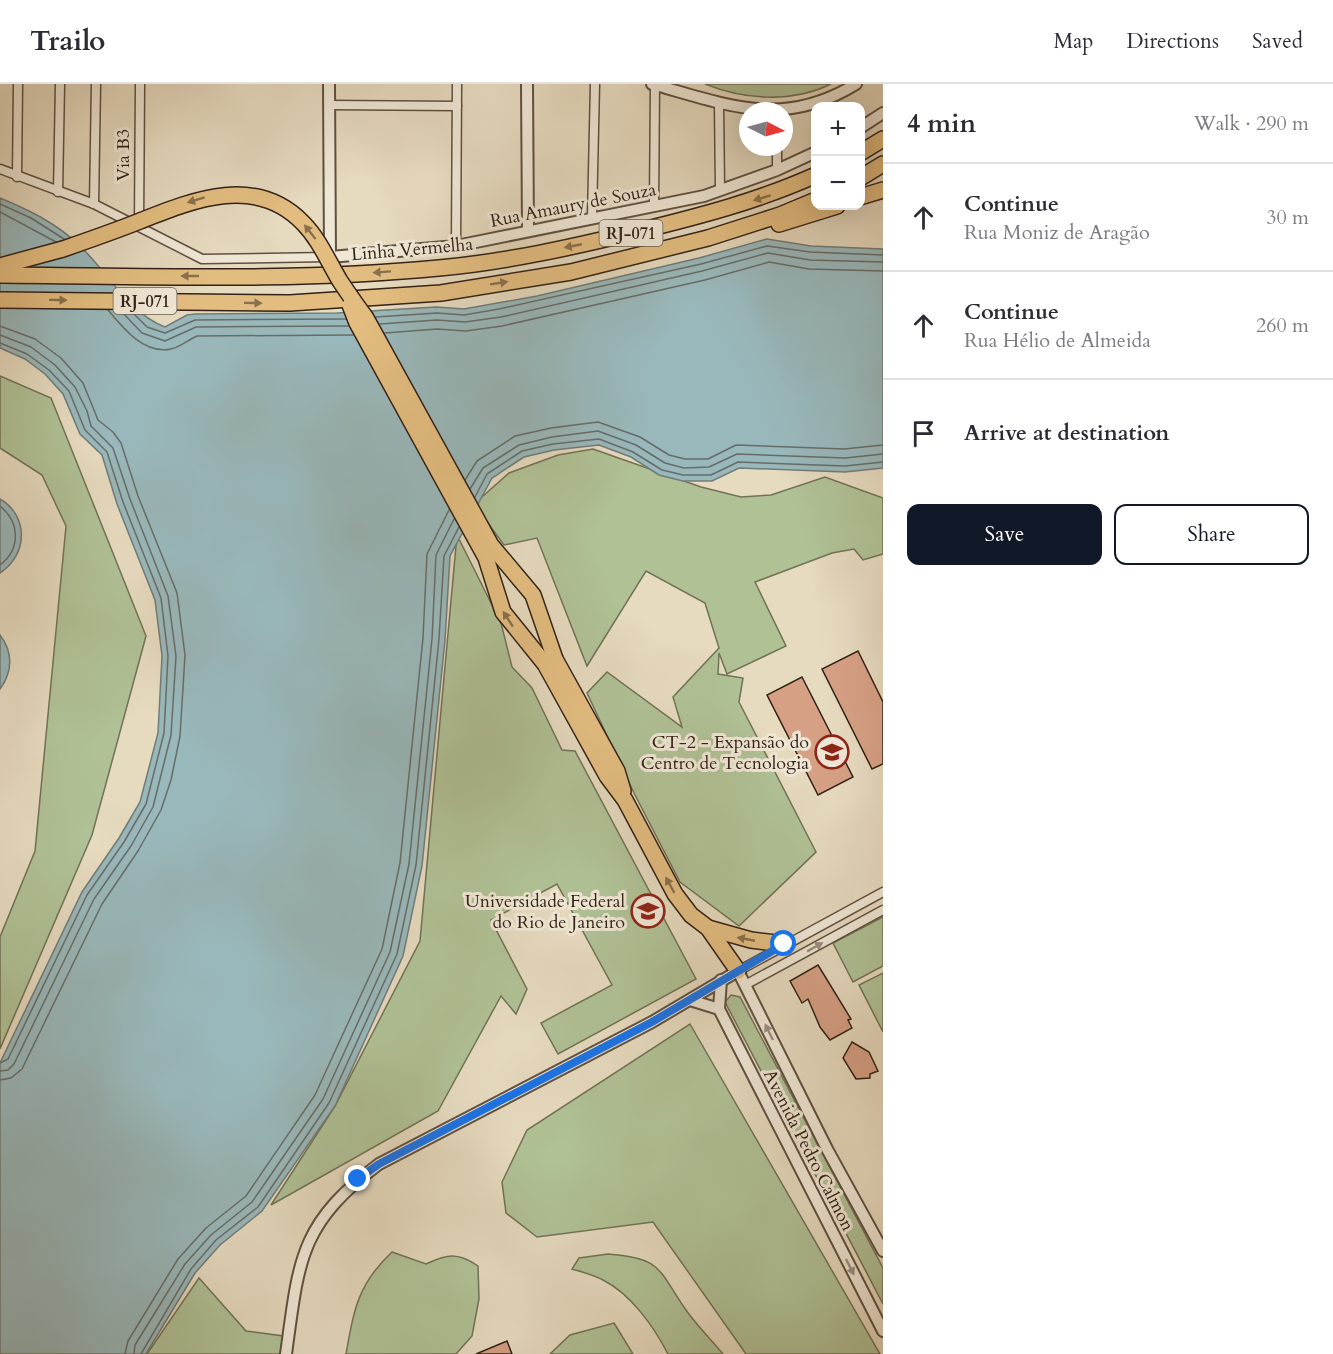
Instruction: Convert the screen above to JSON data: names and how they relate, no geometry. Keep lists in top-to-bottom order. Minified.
{"streets":{"highway":["RJ-071","Linha Vermelha"],"street":["Via B3","Rua Amaury de Souza","Avenida Pedro Calmon"]},"places":{"school or university":["CT-2 - Expansão do Centro de Tecnologia","Universidade Federal do Rio de Janeiro"]},"north":"right","page":{"header":"Trailo","nav":["Map","Directions","Saved"],"heading":["4 min","Walk · 290 m"],"map_buttons":["+","−"],"list":[["Continue","Rua Moniz de Aragão","30 m"],["Continue","Rua Hélio de Almeida","260 m"],"Arrive at destination"],"buttons":["Save","Share"]}}
